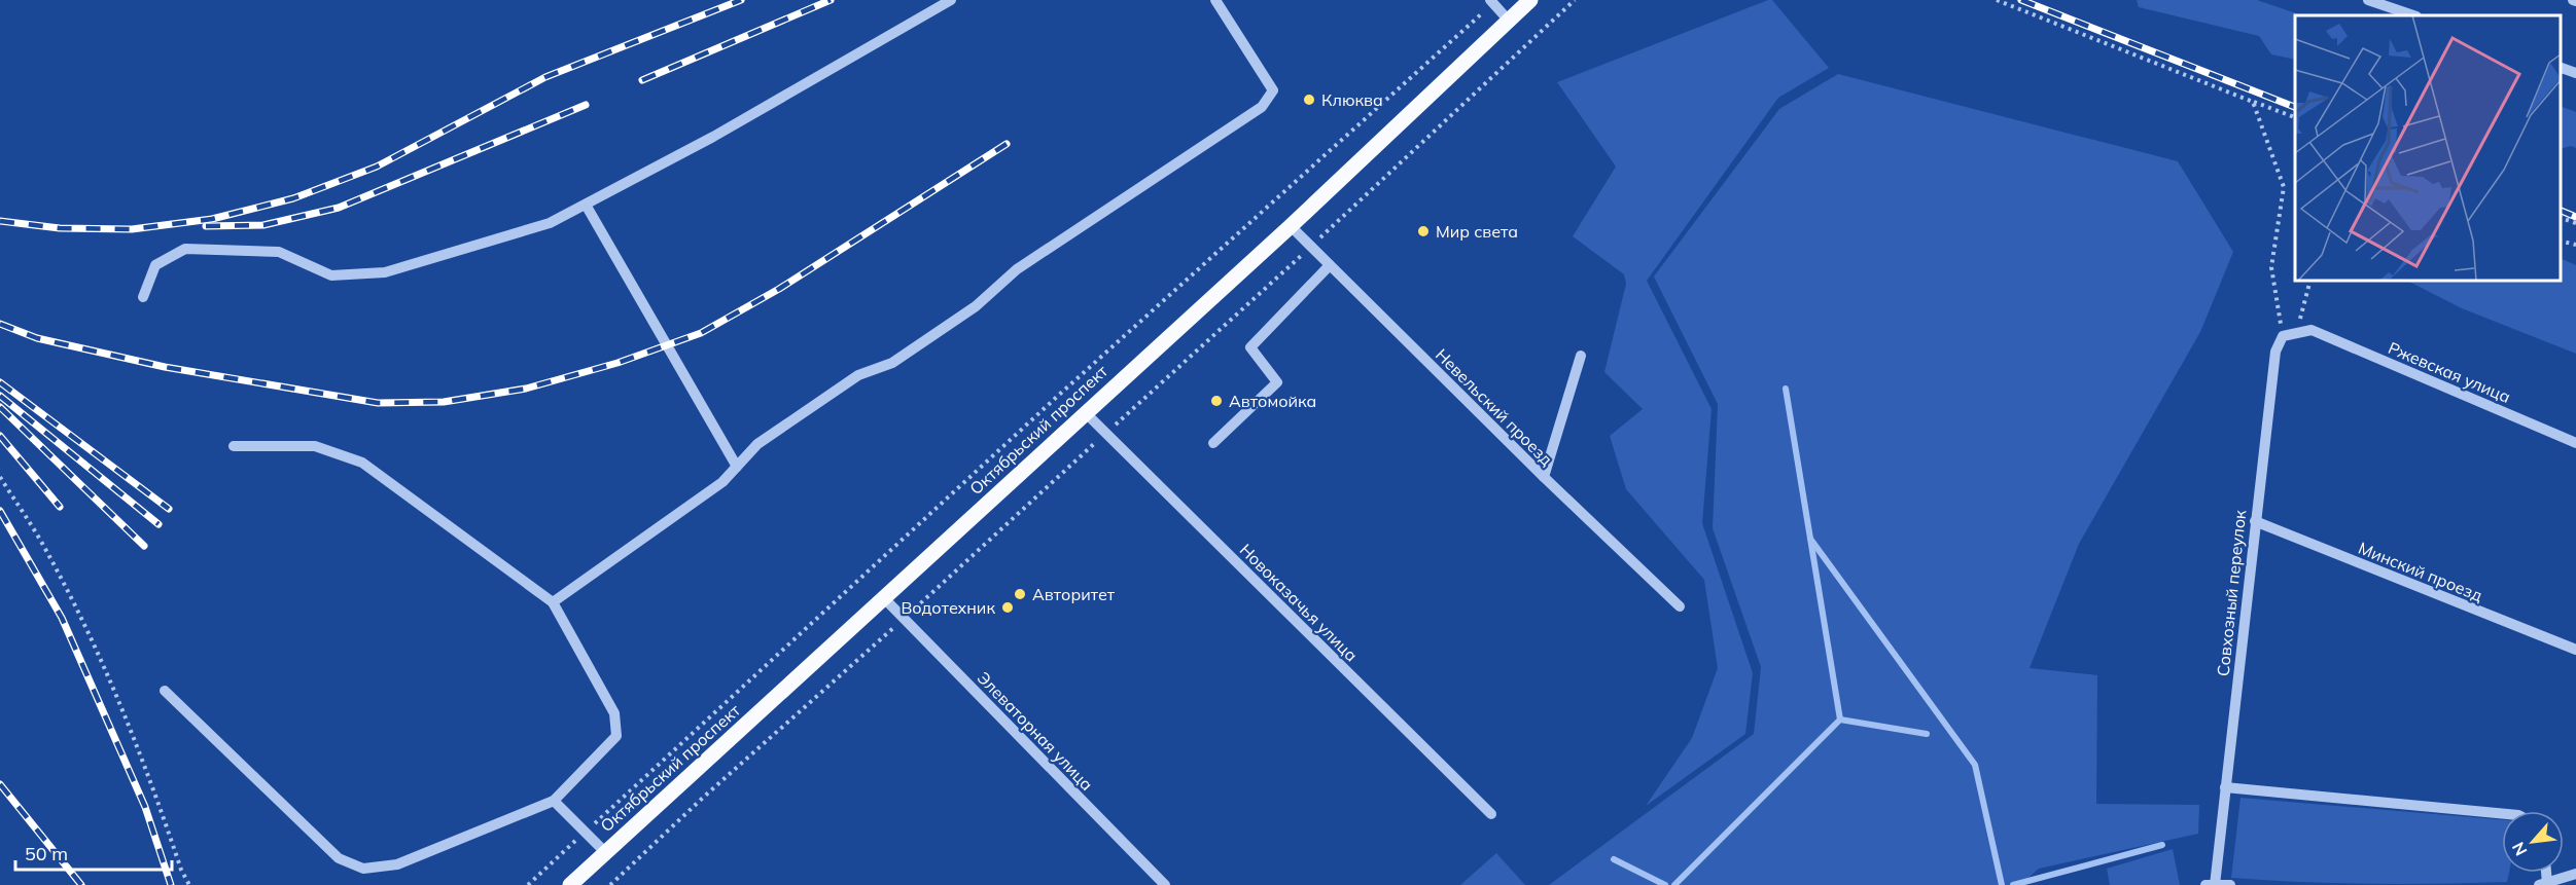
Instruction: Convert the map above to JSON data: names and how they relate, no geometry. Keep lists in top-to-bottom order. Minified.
{"streets":{"main road":["Октябрьский проспект"],"street":["Ржевская улица","Невельский проезд","Минский проезд","Совхозный переулок","Новоказачья улица","Элеваторная улица"]},"crossings":[["Ржевская улица","Совхозный переулок"],["Невельский проезд","Октябрьский проспект"],["Октябрьский проспект","Новоказачья улица"],["Октябрьский проспект","Элеваторная улица"],["Минский проезд","Совхозный переулок"]],"places":["Клюква","Мир света","Автомойка","Авторитет","Водотехник"],"scale_bar":"50 m","north":"bottom left"}
